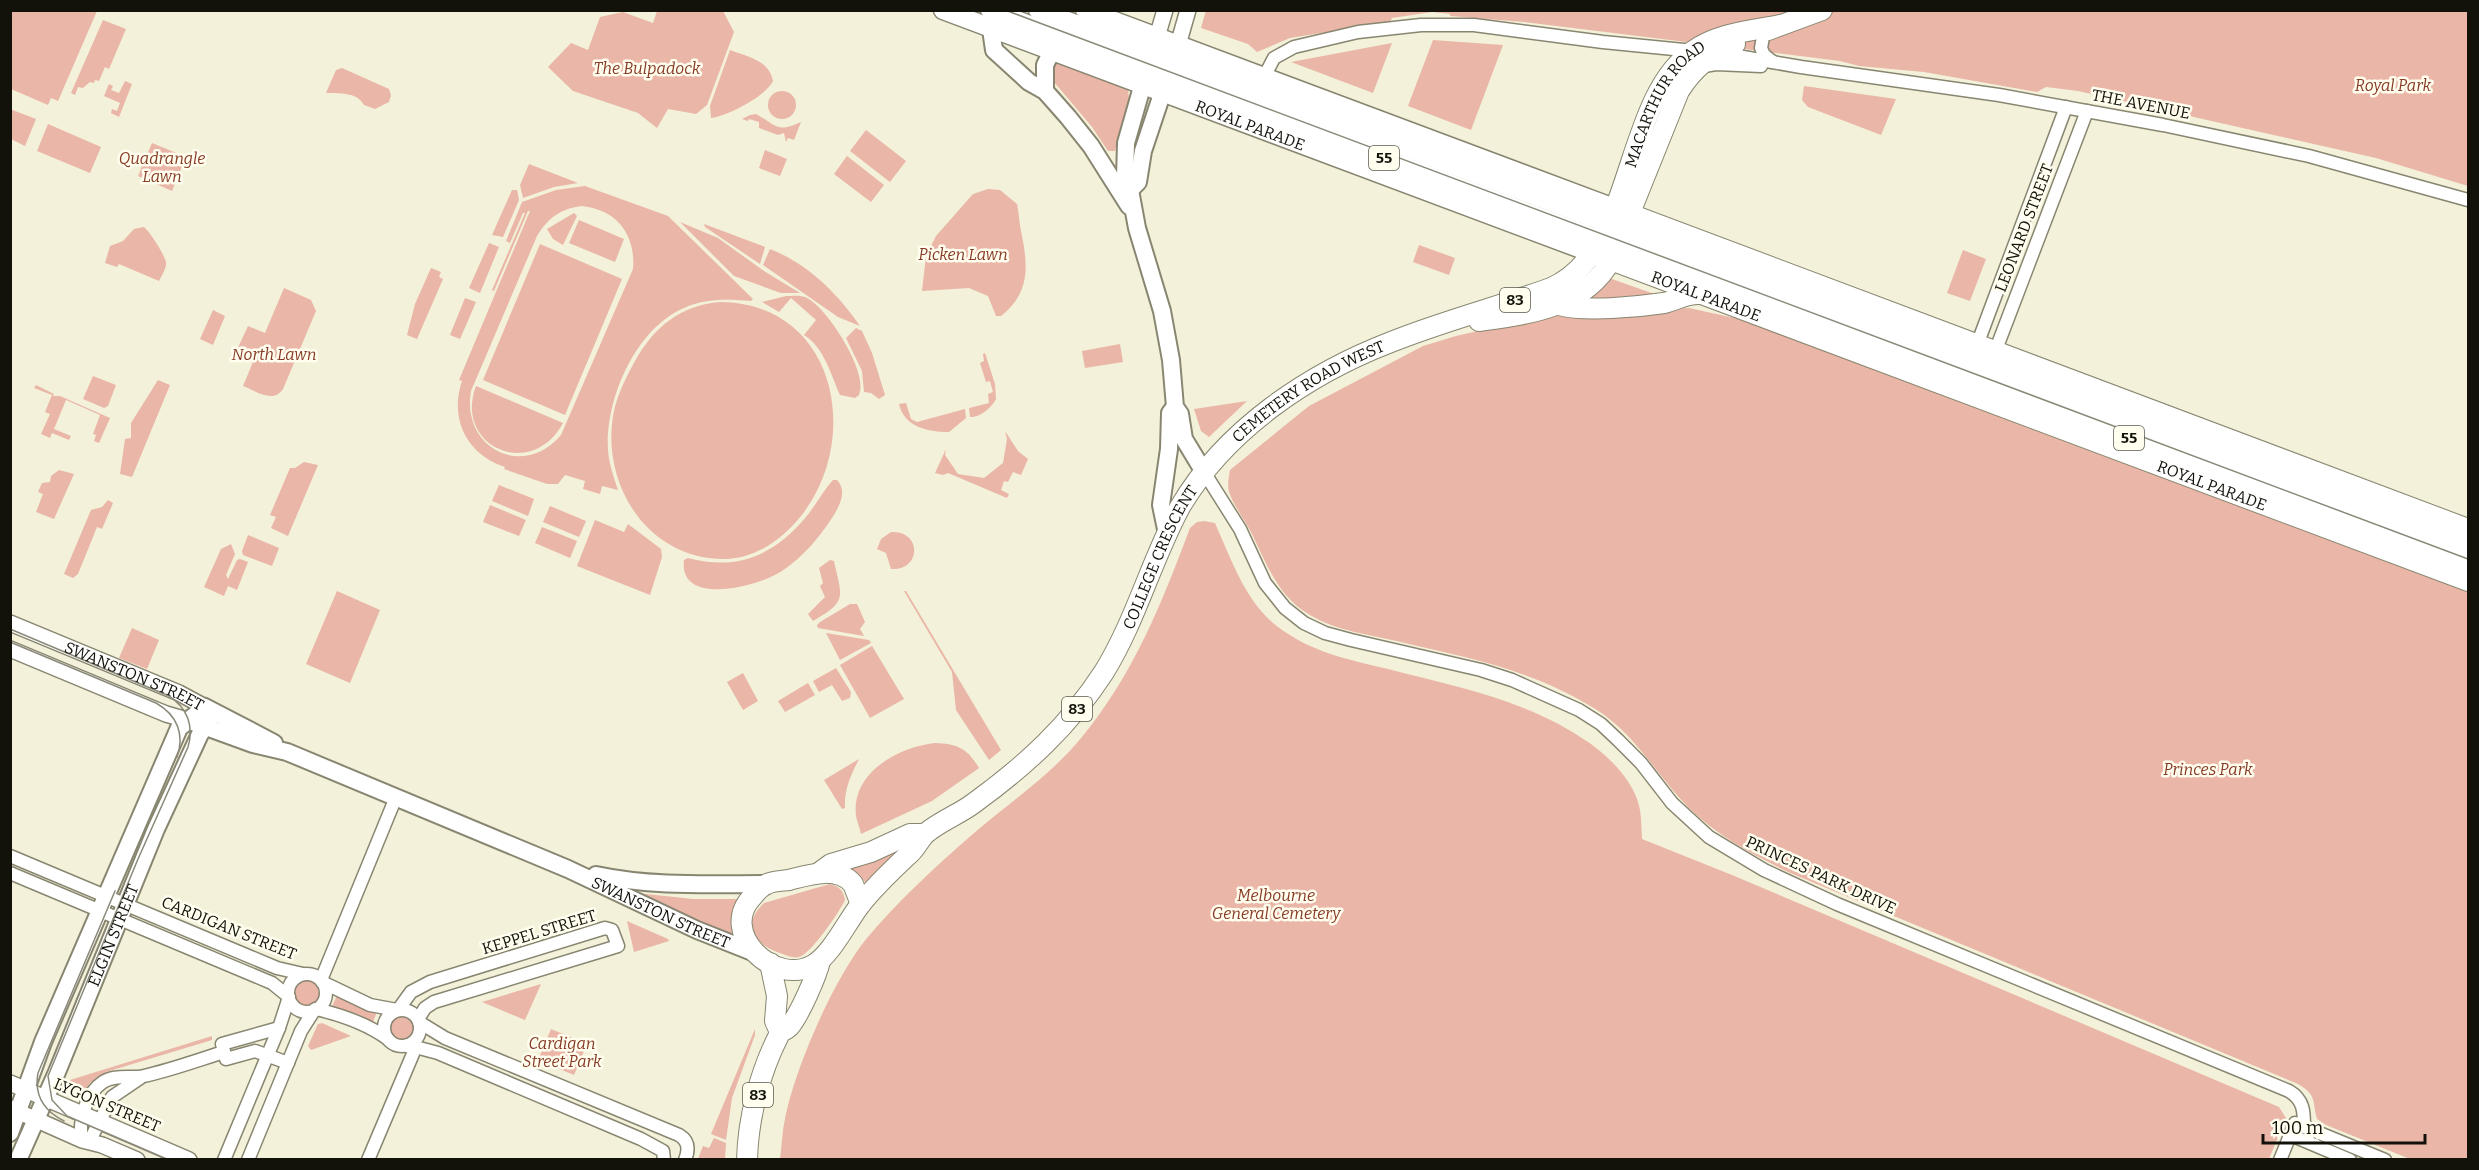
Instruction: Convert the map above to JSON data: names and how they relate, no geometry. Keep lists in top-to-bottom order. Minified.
{"streets":{"highway":["MACARTHUR ROAD","ROYAL PARADE","55","83","CEMETERY ROAD WEST","COLLEGE CRESCENT"],"main road":["SWANSTON STREET","ELGIN STREET"],"street":["THE AVENUE","LEONARD STREET","PRINCES PARK DRIVE","CARDIGAN STREET","KEPPEL STREET","LYGON STREET"]},"crossings":[["THE AVENUE","MACARTHUR ROAD"],["THE AVENUE","ROYAL PARADE"],["THE AVENUE","LEONARD STREET"],["MACARTHUR ROAD","ROYAL PARADE"],["MACARTHUR ROAD","CEMETERY ROAD WEST"],["ROYAL PARADE","LEONARD STREET"],["ROYAL PARADE","CEMETERY ROAD WEST"],["ROYAL PARADE","COLLEGE CRESCENT"],["83","COLLEGE CRESCENT"],["83","SWANSTON STREET"],["CEMETERY ROAD WEST","COLLEGE CRESCENT"],["CEMETERY ROAD WEST","PRINCES PARK DRIVE"],["COLLEGE CRESCENT","SWANSTON STREET"],["COLLEGE CRESCENT","PRINCES PARK DRIVE"],["SWANSTON STREET","ELGIN STREET"],["CARDIGAN STREET","ELGIN STREET"],["ELGIN STREET","LYGON STREET"]],"parks":["The Bulpadock","Royal Park","Quadrangle Lawn","Picken Lawn","North Lawn","Princes Park","Melbourne General Cemetery","Cardigan Street Park"],"scale_bar":"100 m"}
